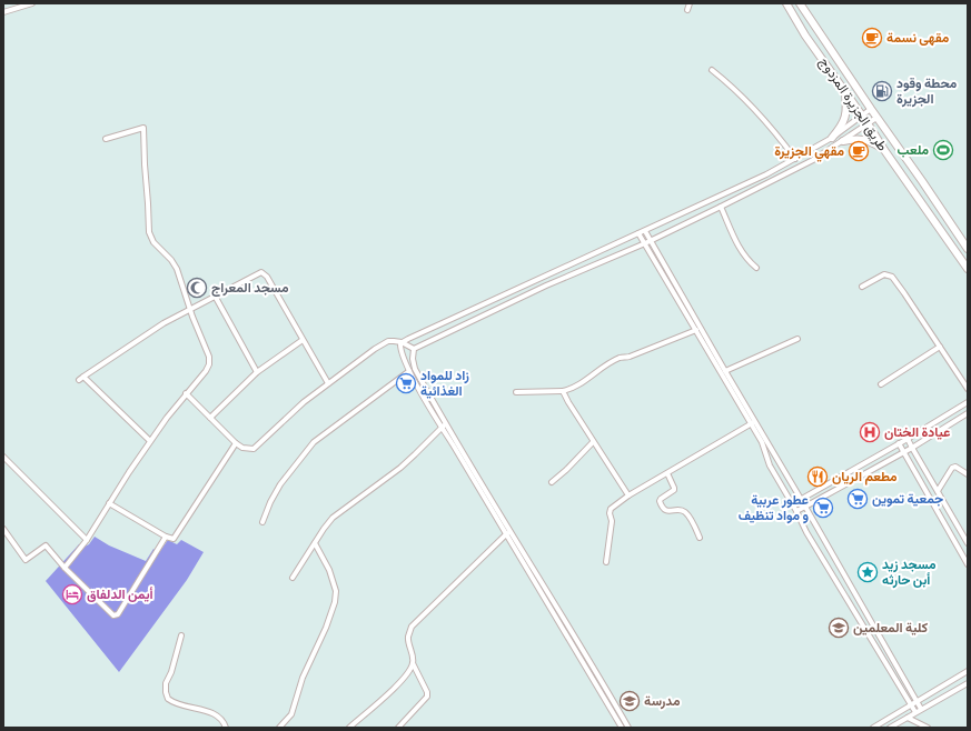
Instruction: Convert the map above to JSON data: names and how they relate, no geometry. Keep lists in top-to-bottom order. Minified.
{"streets":{"main road":["طريق الجزيرة المزدوج"]},"places":{"cafe":["مقهى نسمة","مقهي الجزيرة"],"fuel station":["محطة وقود الجزيرة"],"sports":["ملعب"],"mosque":["مسجد المعراج"],"supermarket":["زاد للمواد الغذائية","جمعية تموين","عطور عربية و مواد تنظيف"],"hospital":["عيادة الختان"],"restaurant":["مطعم الريان"],"place":["مسجد زيد أبن حارثه"],"hotel":["أيمن الدلفاق"],"school or university":["كلية المعلمين","مدرسة"]}}
